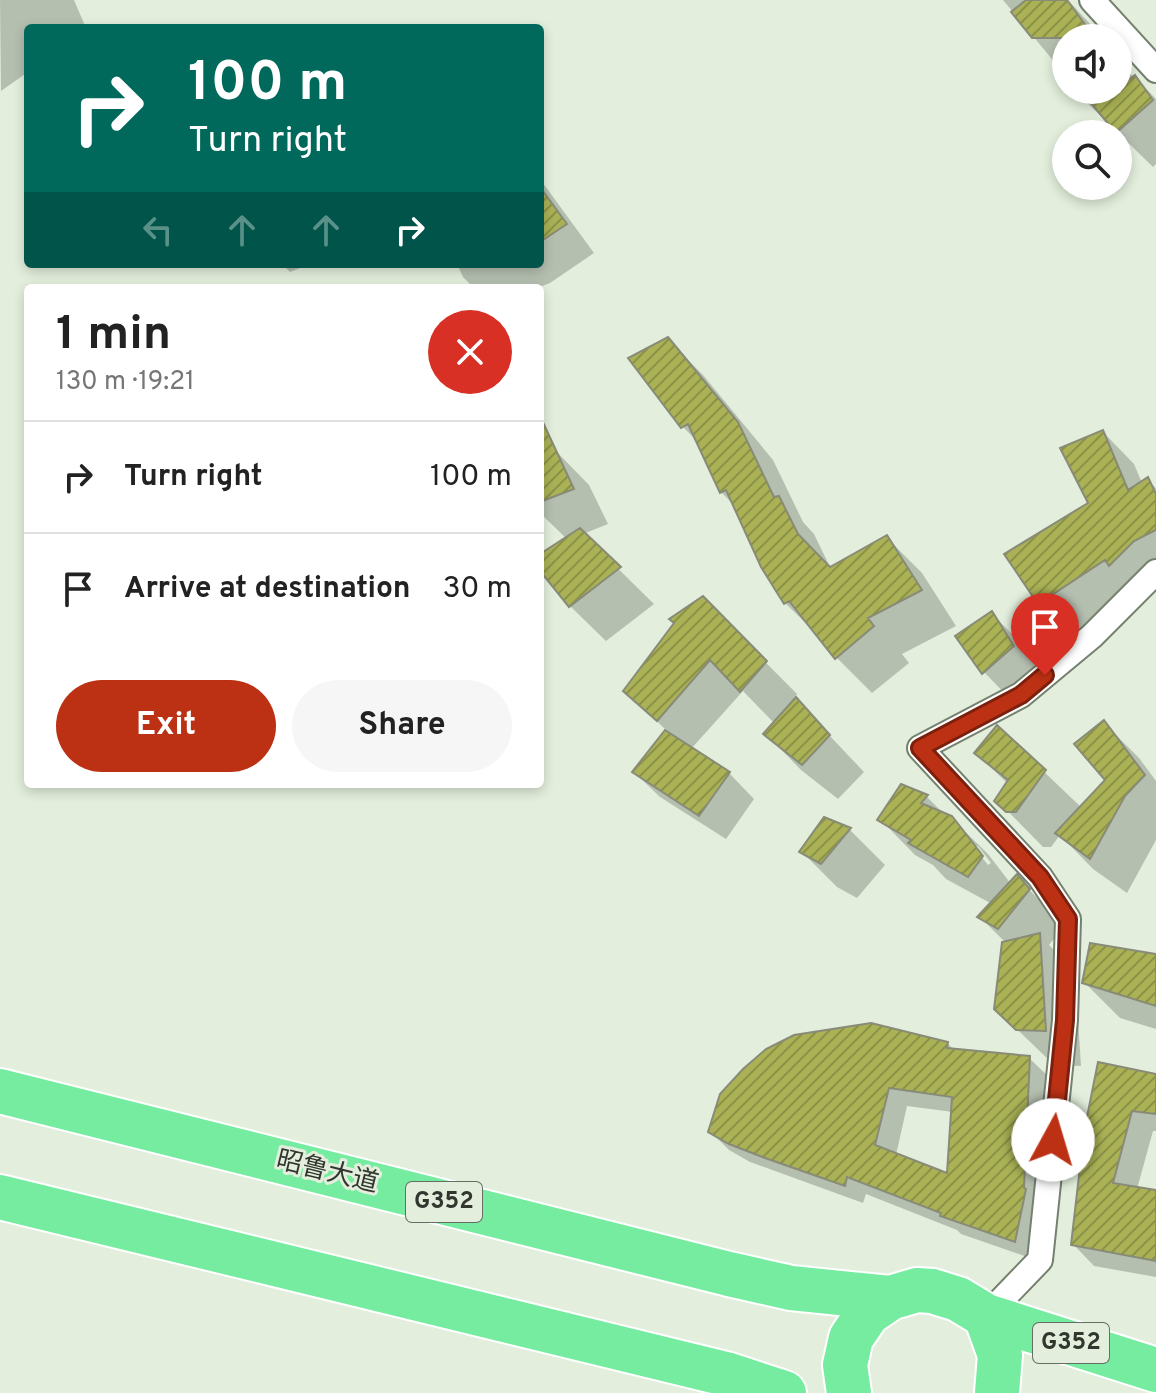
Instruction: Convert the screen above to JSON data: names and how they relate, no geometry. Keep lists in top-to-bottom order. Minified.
{"streets":{"highway":["昭鲁大道","G352"]},"crossings":[["昭鲁大道","G352"]],"page":{"turn":["100 m","Turn right"],"heading":["1 min","130 m · 19:21"],"list":[{"name":"Turn right","value":"100 m"},{"name":"Arrive at destination","value":"30 m"}],"buttons":["Exit","Share"]}}
